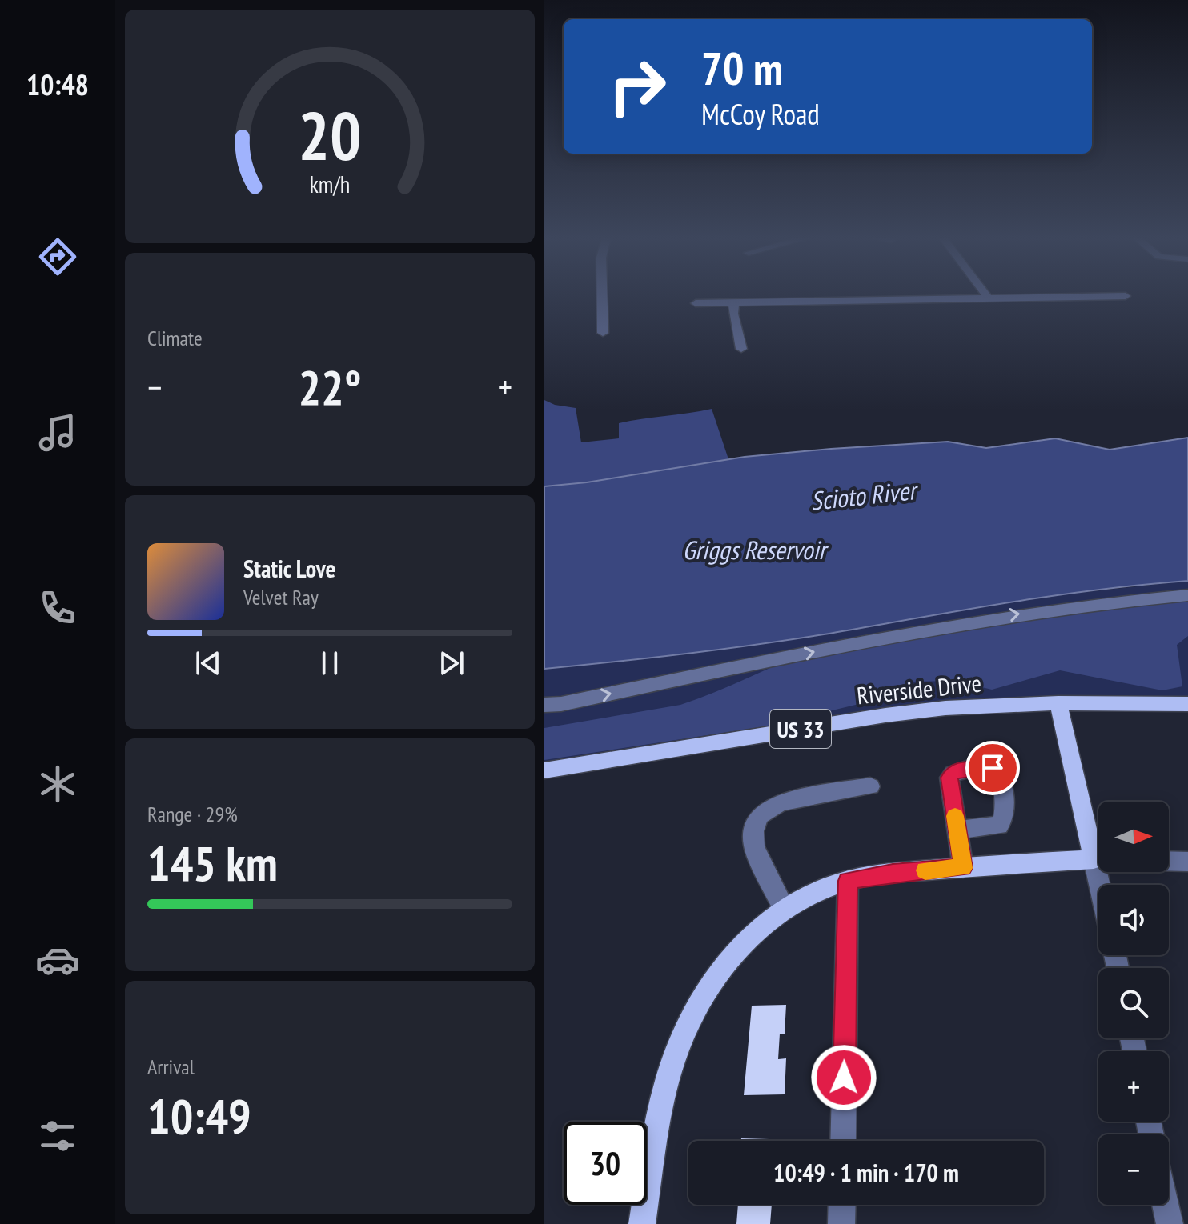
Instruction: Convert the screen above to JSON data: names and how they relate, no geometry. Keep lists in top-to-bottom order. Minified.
{"streets":{"main road":["Riverside Drive","US 33"]},"water":["Scioto River","Griggs Reservoir"],"north":"right","page":{"tabs":"10:48","turn":["70 m","McCoy Road"],"tile":["Climate",["Range · 29%","145 km"],["Arrival","10:49"]],"heat":["−","22°","+"],"song":["Static Love","Velvet Ray"],"map_buttons":["+","−"],"limit":"30","trip":"10:49 · 1 min · 170 m","gauge":["20","km/h"]}}
